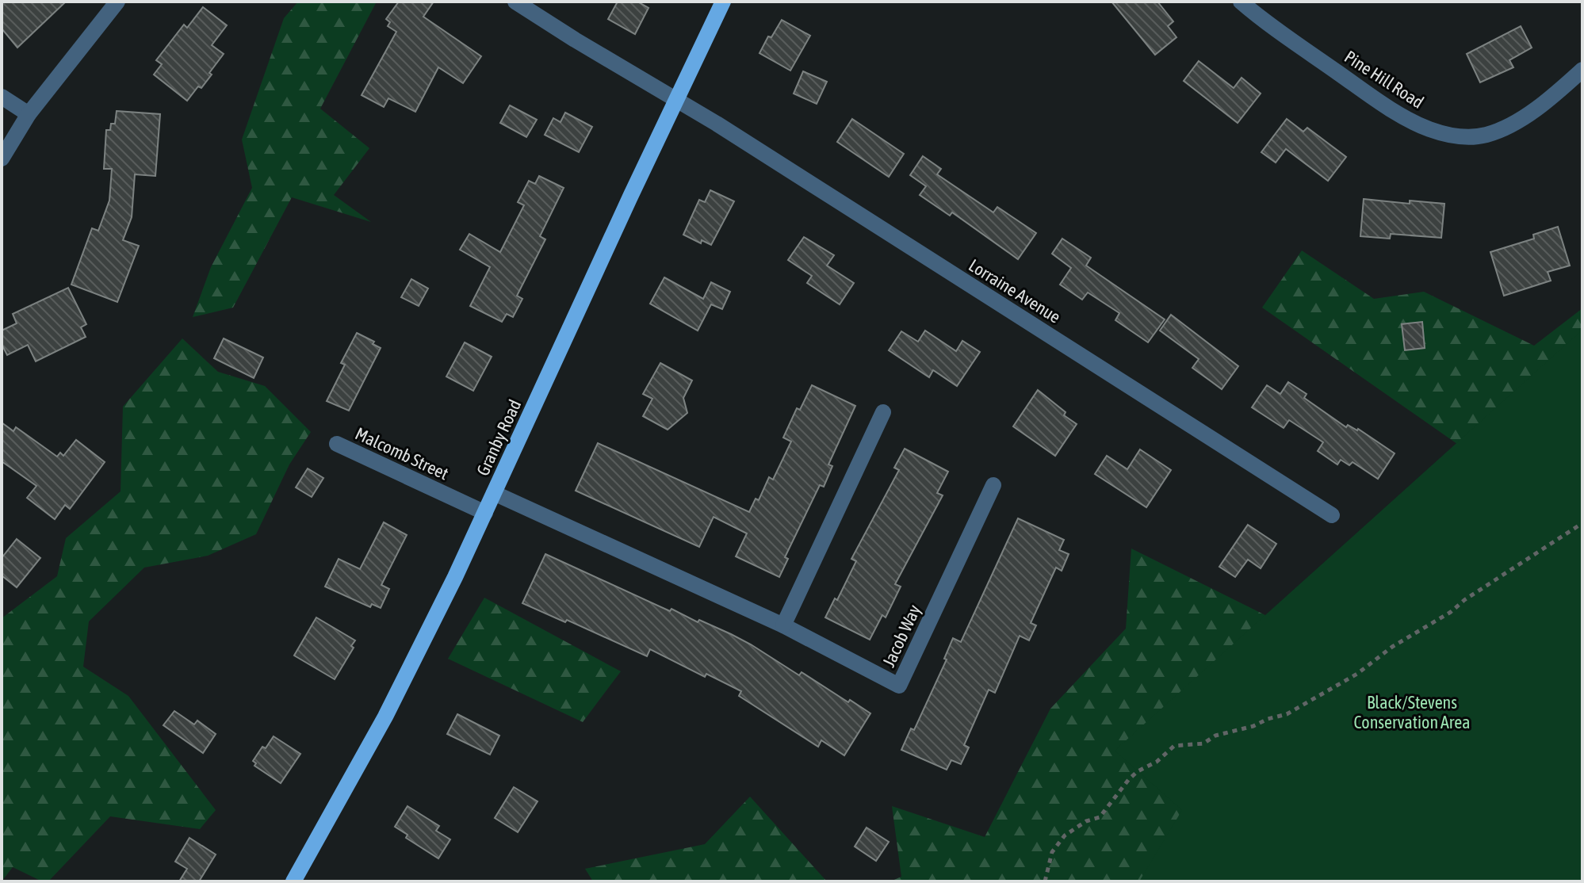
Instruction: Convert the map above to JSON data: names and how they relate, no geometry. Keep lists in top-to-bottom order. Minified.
{"streets":{"main road":["Granby Road"],"street":["Pine Hill Road","Lorraine Avenue","Malcomb Street","Jacob Way"]},"crossings":[["Lorraine Avenue","Granby Road"],["Granby Road","Malcomb Street"],["Granby Road","Jacob Way"]],"parks":["Black/Stevens Conservation Area"]}
